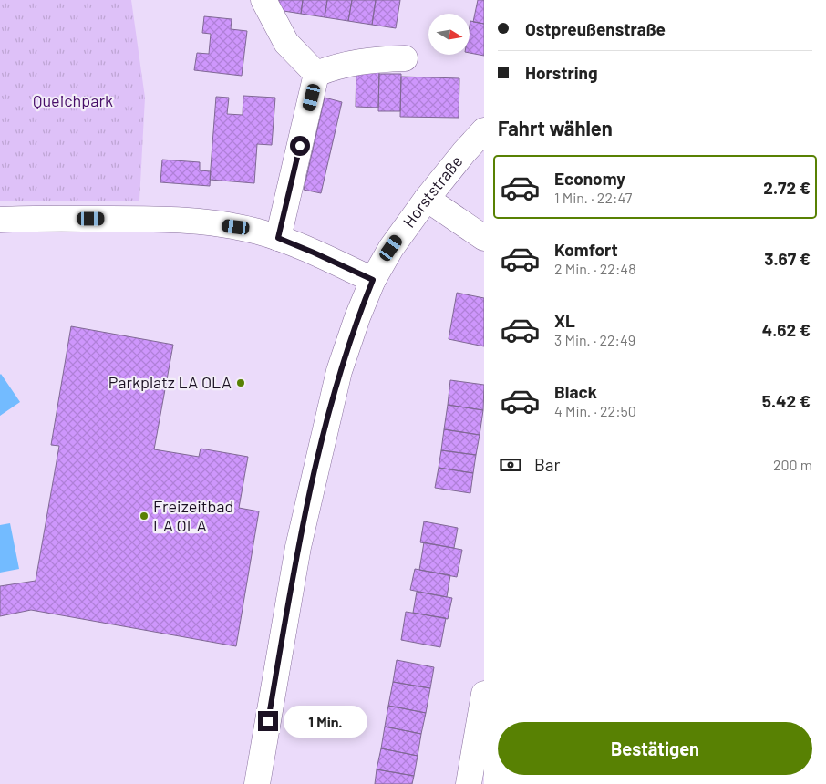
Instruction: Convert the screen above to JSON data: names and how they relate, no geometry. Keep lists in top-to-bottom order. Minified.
{"streets":{"street":["Horststraße"]},"parks":["Queichpark"],"places":["Parkplatz LA OLA","Freizeitbad LA OLA"],"north":"right","page":{"banner":["Ostpreußenstraße","Horstring"],"heading":"Fahrt wählen","list":[{"name":"Economy","note":"1 Min. · 22:47","value":"2.72 €"},{"name":"Komfort","note":"2 Min. · 22:48","value":"3.67 €"},{"name":"XL","note":"3 Min. · 22:49","value":"4.62 €"},{"name":"Black","note":"4 Min. · 22:50","value":"5.42 €"}],"pay":["Bar","200 m"],"bubble":"1 Min.","buttons":"Bestätigen"}}
